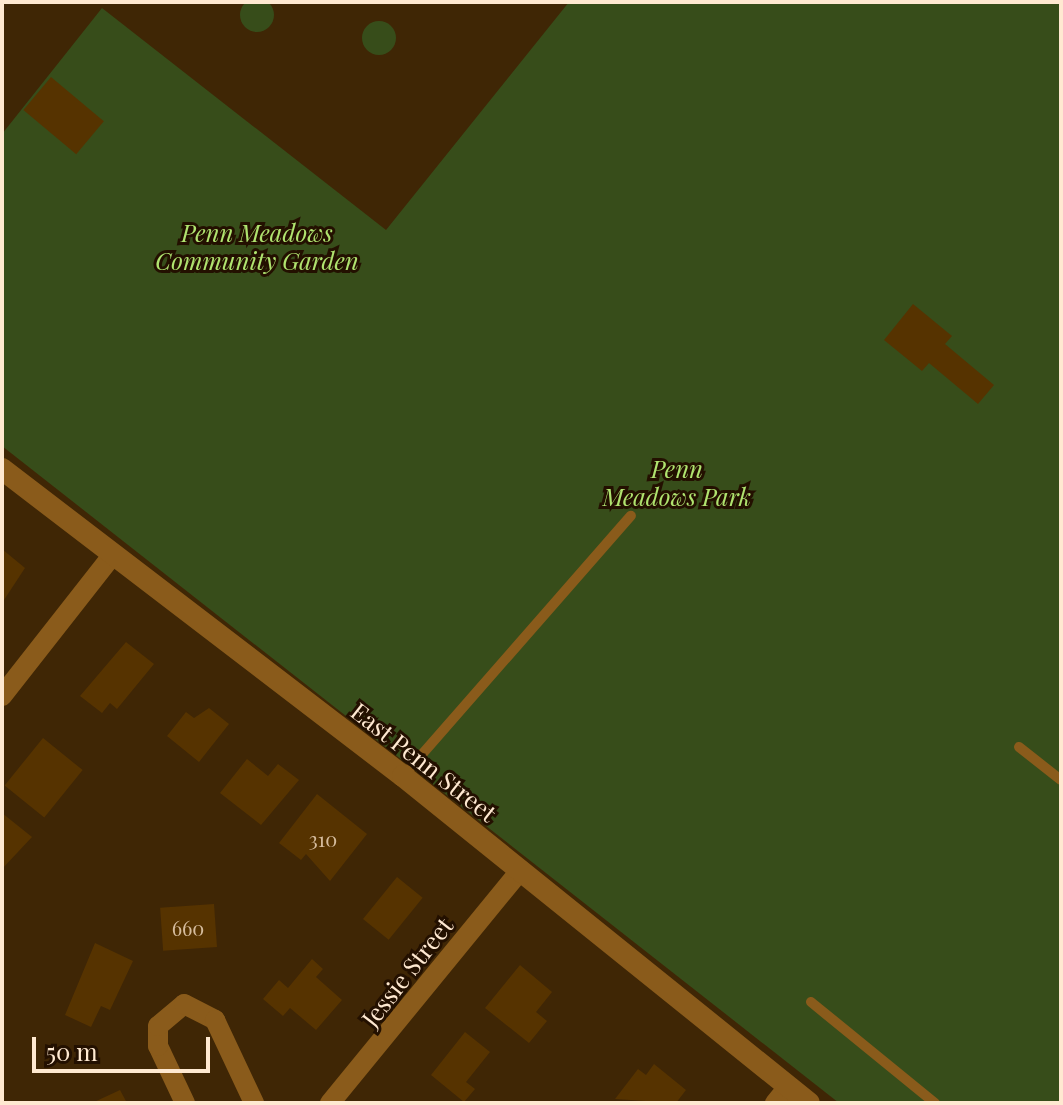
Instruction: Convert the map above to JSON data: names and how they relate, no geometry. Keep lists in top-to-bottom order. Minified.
{"streets":{"street":["East Penn Street","Jessie Street"]},"crossings":[["East Penn Street","Jessie Street"]],"parks":["Penn Meadows Community Garden","Penn Meadows Park"],"house_numbers":["310","660"],"scale_bar":"50 m"}
